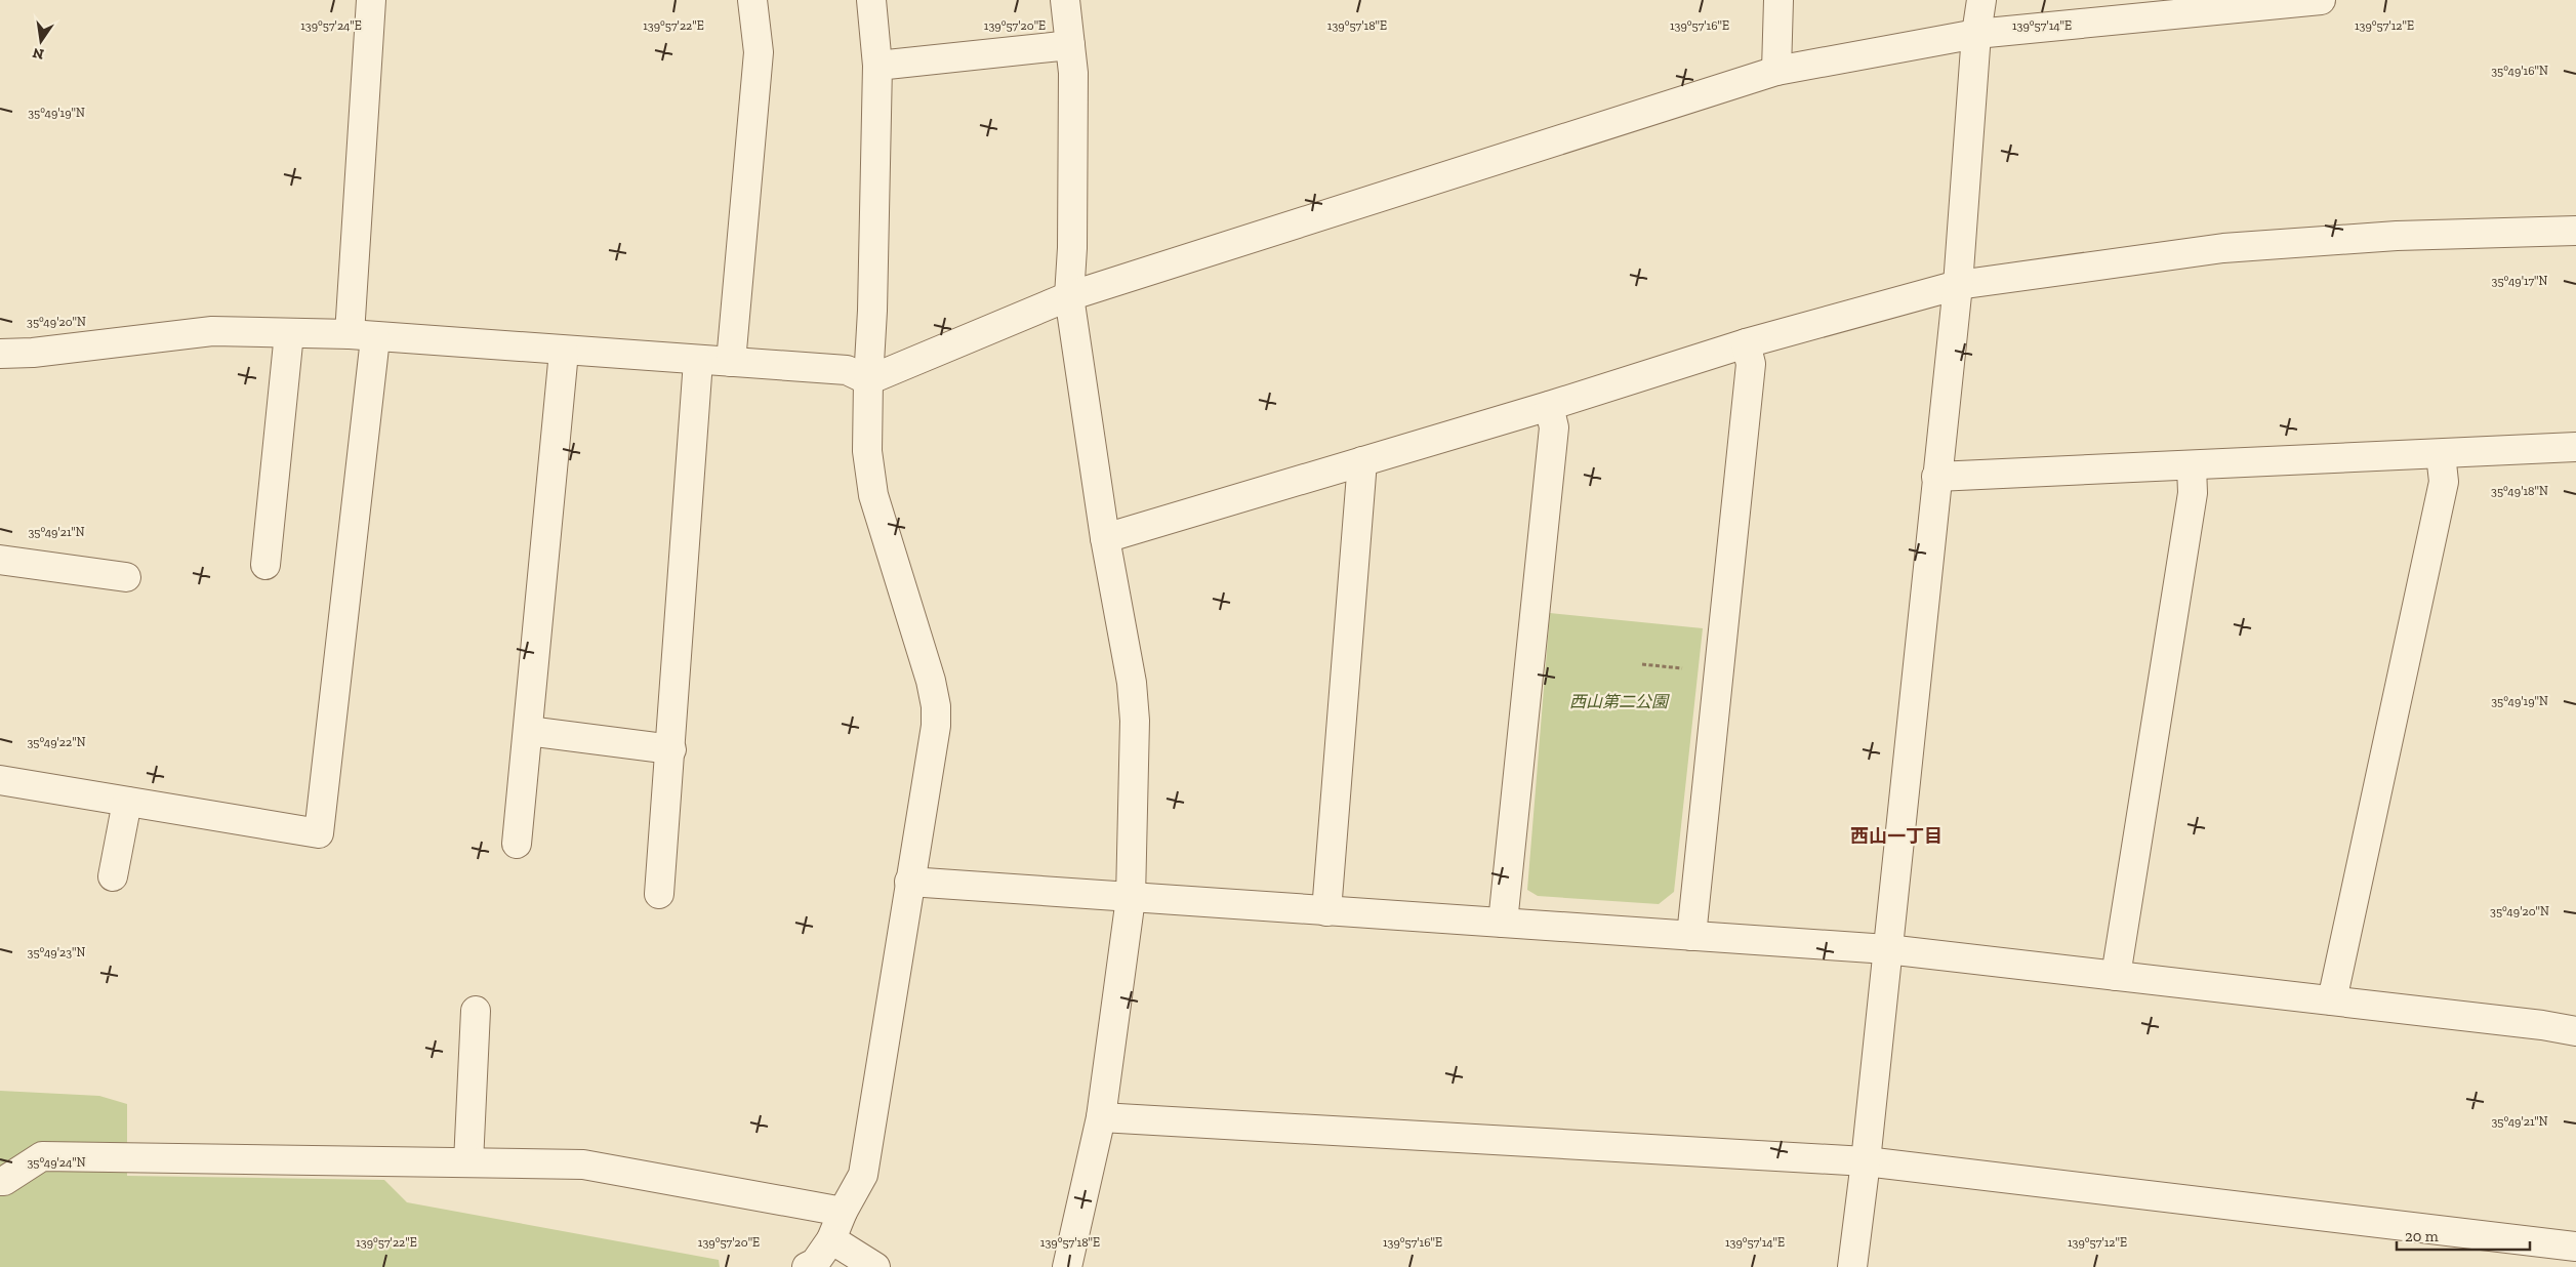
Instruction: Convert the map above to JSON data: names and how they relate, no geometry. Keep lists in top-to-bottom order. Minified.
{"districts":["西山一丁目"],"parks":["西山第二公園"],"scale_bar":"20 m","north":"bottom","coordinates":["139°57'24\"E","139°57'22\"E","139°57'20\"E","139°57'18\"E","139°57'16\"E","139°57'14\"E","139°57'12\"E","35°49'16\"N","35°49'19\"N","35°49'17\"N","35°49'20\"N","35°49'18\"N","35°49'21\"N","35°49'22\"N","35°49'23\"N","35°49'24\"N"]}
